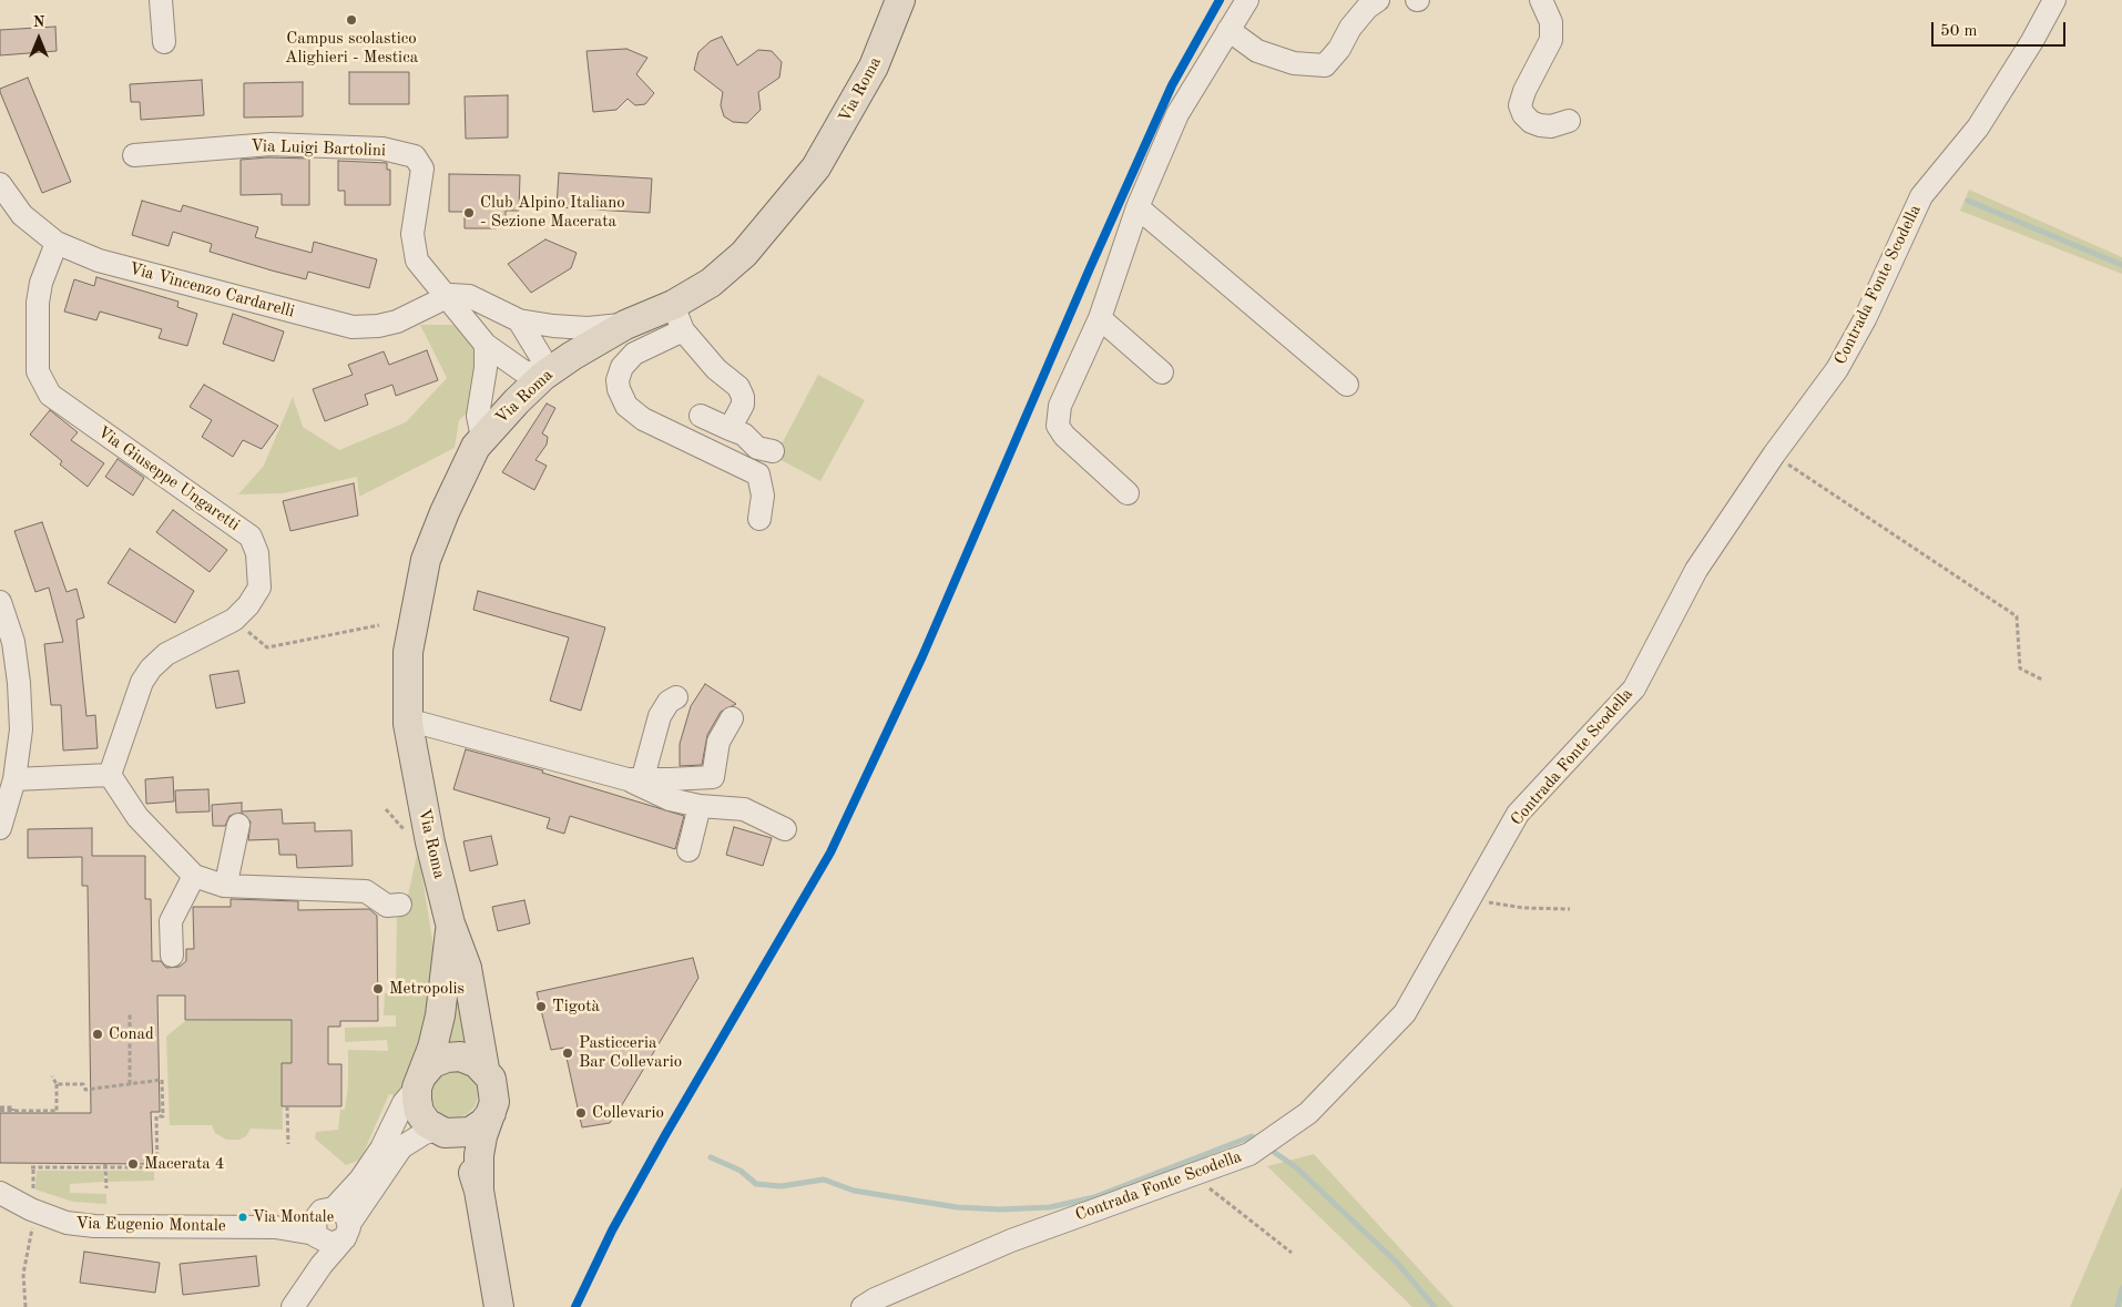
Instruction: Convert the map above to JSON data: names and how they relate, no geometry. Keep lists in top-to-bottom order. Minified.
{"streets":{"main road":["Via Roma"],"street":["Via Luigi Bartolini","Contrada Fonte Scodella","Via Vincenzo Cardarelli","Via Giuseppe Ungaretti","Via Eugenio Montale"]},"crossings":[["Via Roma","Via Luigi Bartolini"],["Via Luigi Bartolini","Via Vincenzo Cardarelli"],["Via Vincenzo Cardarelli","Via Giuseppe Ungaretti"]],"places":["Campus scolastico Alighieri - Mestica","Club Alpino Italiano - Sezione Macerata","Metropolis","Tigotà","Conad","Pasticceria Bar Collevario","Collevario","Macerata 4","Via Montale"],"scale_bar":"50 m","north":"top"}
